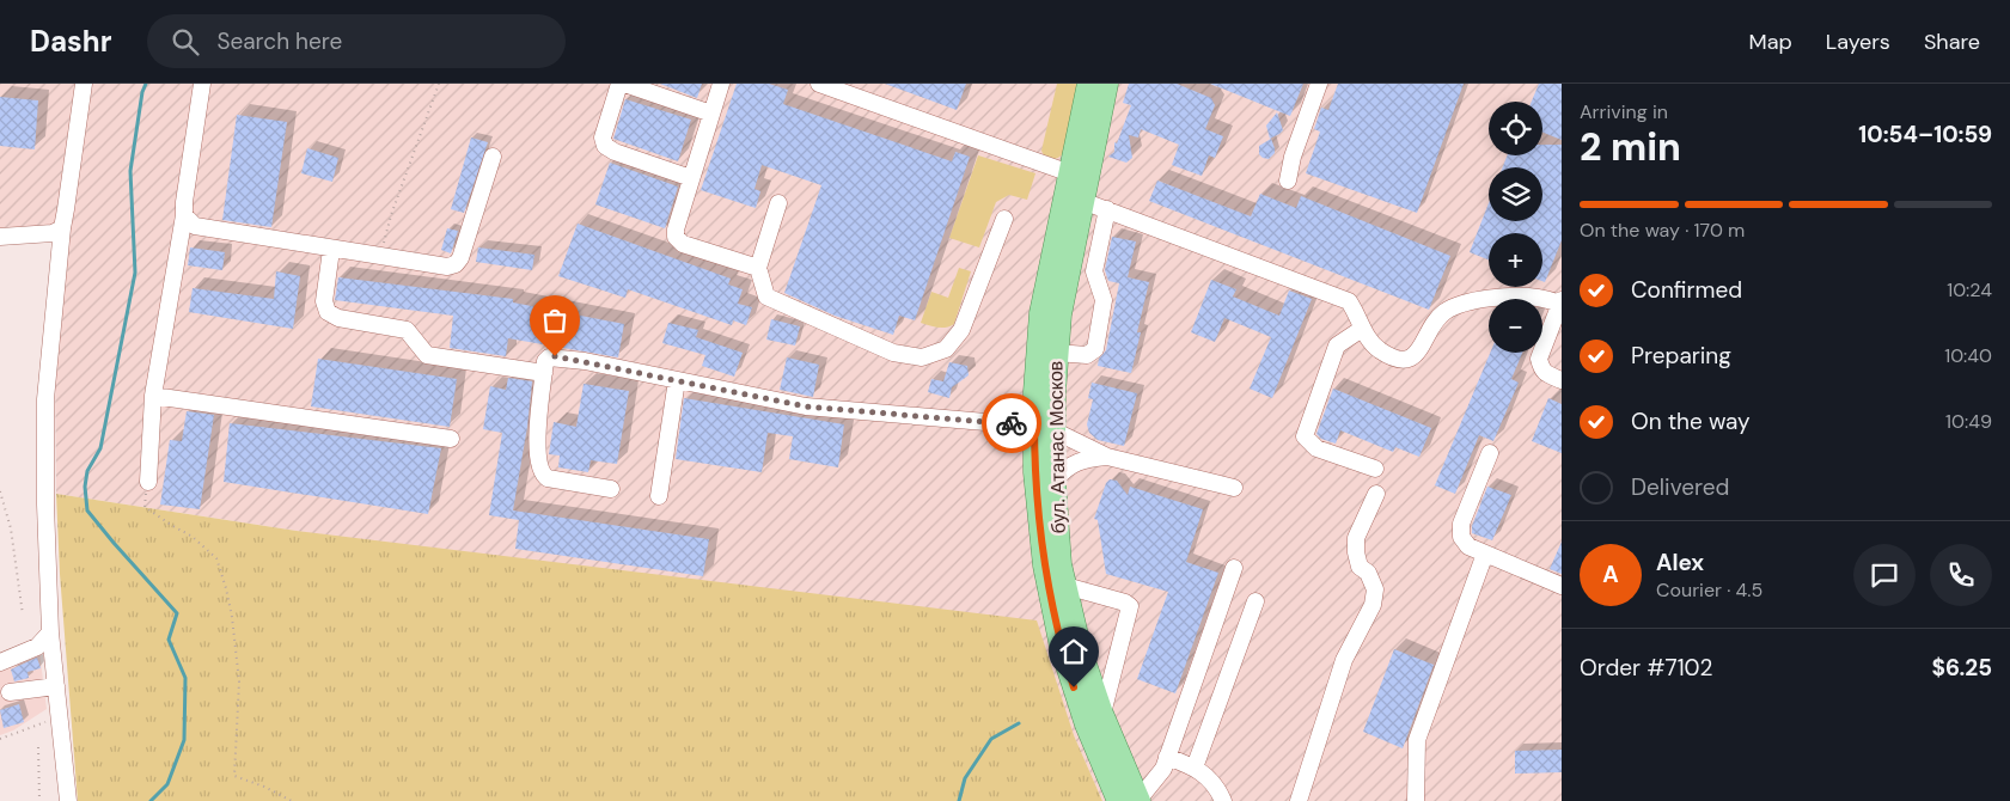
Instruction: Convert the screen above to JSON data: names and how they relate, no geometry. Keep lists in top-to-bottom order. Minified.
{"streets":{"main road":["бул. Атанас Москов"]},"page":{"header":"Dashr","search":"Search here","nav":["Map","Layers","Share"],"heading":["2 min","Arriving in","10:54–10:59"],"panel":["Alex","Courier · 4.5","Order #7102","$6.25"],"map_buttons":["+","−"],"bar":"On the way · 170 m","list":[["Confirmed","10:24"],["Preparing","10:40"],["On the way","10:49"],"Delivered"],"round":"A"}}
